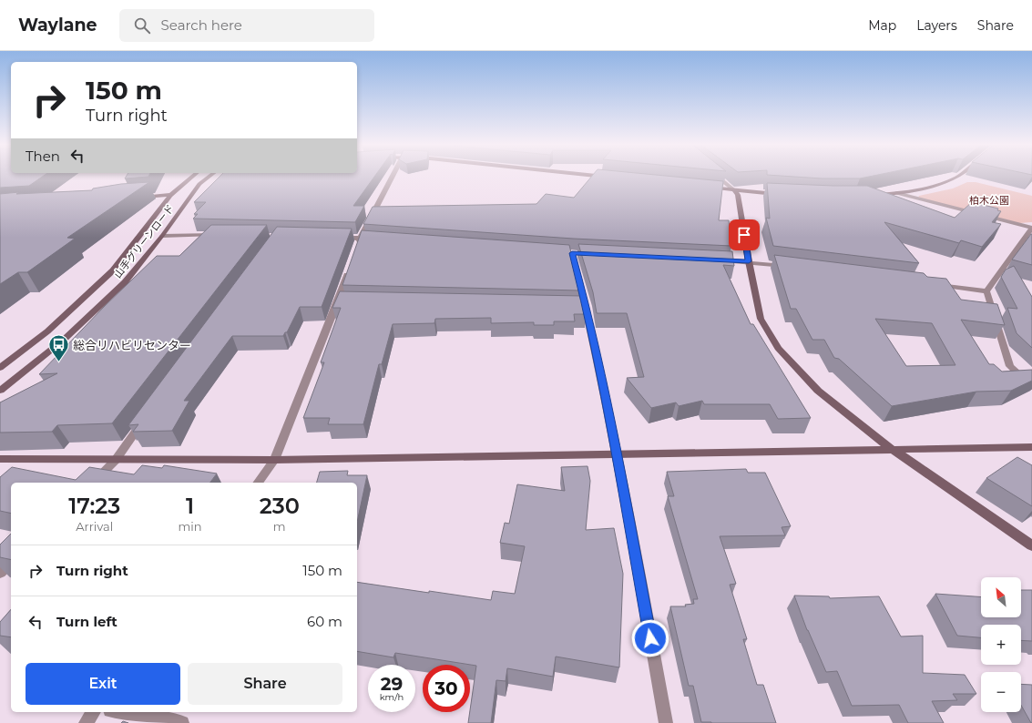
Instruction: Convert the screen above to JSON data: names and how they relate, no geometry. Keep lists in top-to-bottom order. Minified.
{"streets":{"street":["山手グリーンロード"]},"parks":["柏木公園"],"places":{"bus stop":["総合リハビリセンター"]},"north":"top left","page":{"header":"Waylane","search":"Search here","nav":["Map","Layers","Share"],"turn":["150 m","Turn right"],"then":"Then","eta":["17:23","Arrival","1","min","230","m"],"list":[{"name":"Turn right","value":"150 m"},{"name":"Turn left","value":"60 m"}],"map_buttons":["+","−"],"buttons":["Exit","Share"],"speed":"29 km/h","limit":"30"}}
